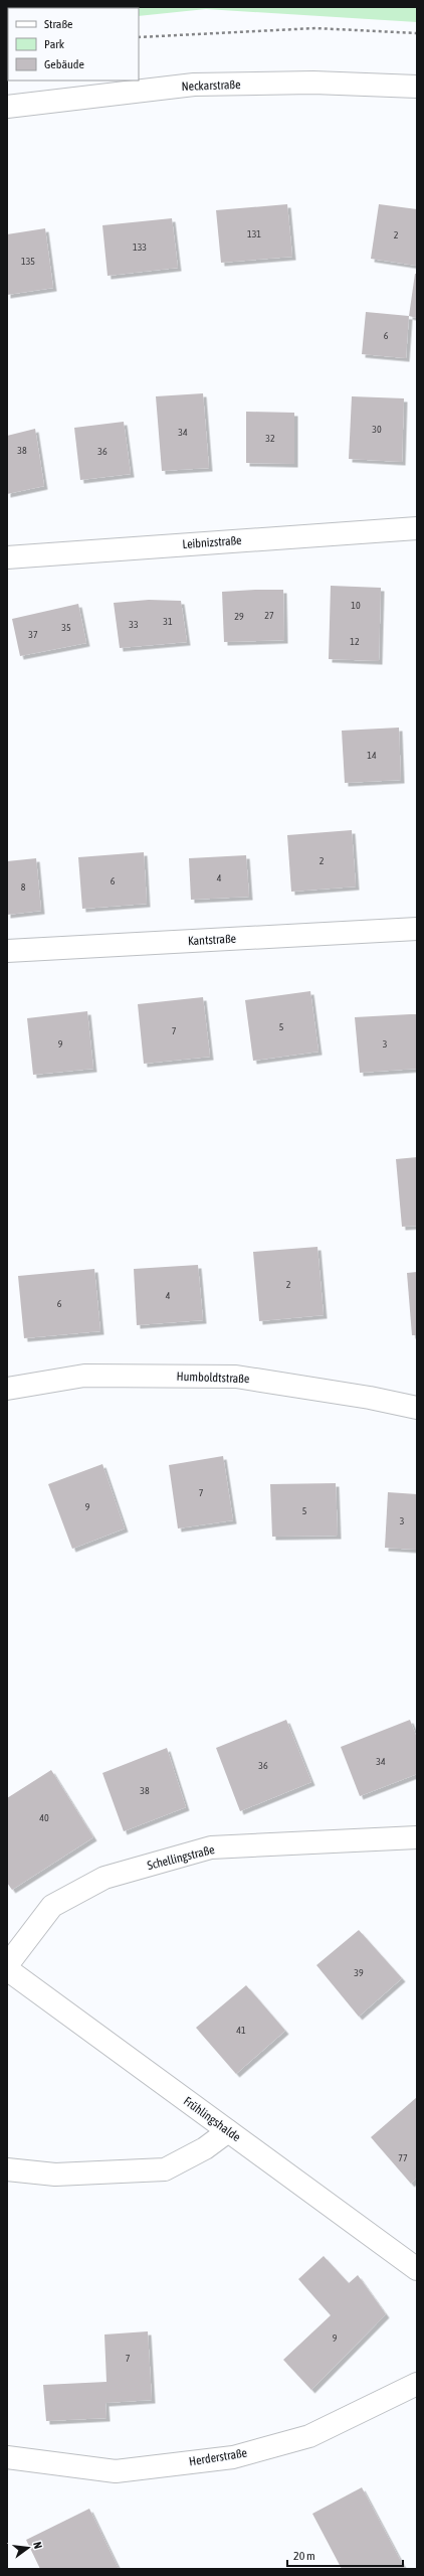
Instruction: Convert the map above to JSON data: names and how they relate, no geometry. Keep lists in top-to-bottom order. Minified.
{"streets":{"street":["Neckarstraße","Leibnizstraße","Kantstraße","Humboldtstraße","Schellingstraße","Frühlingshalde","Herderstraße"]},"house_numbers":["131","2","133","135","6","30","34","32","38","36","10","27","29","31","33","35","37","12","14","2","4","6","8","5","7","9","3","2","4","6","7","9","5","3","34","36","38","40","39","41","77","9","7"],"legend":["Straße","Park","Gebäude"],"scale_bar":"20 m","north":"right"}
